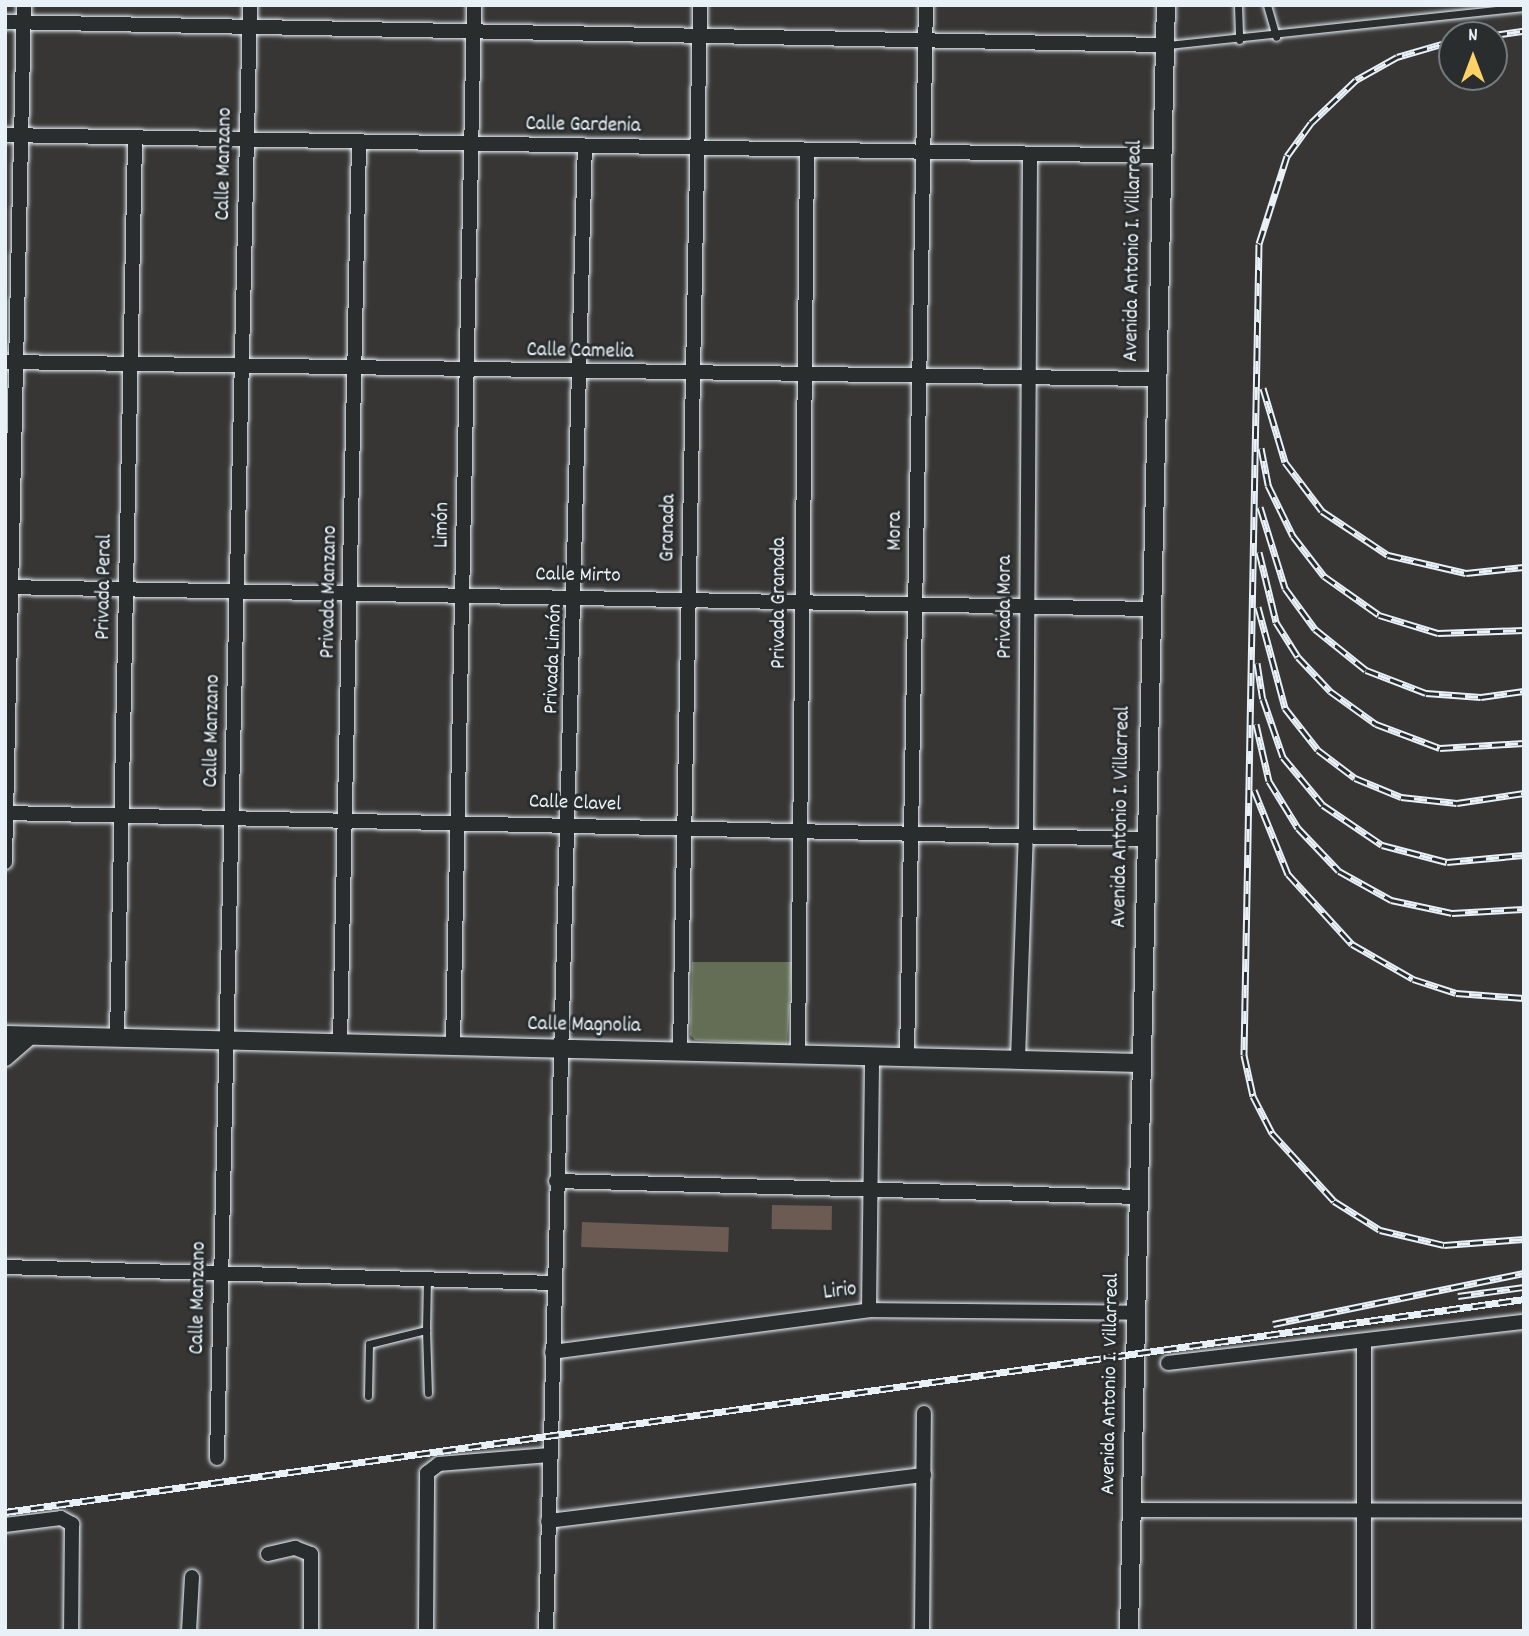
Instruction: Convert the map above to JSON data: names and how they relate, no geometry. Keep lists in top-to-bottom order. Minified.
{"streets":{"street":["Calle Gardenia","Calle Manzano","Avenida Antonio I. Villarreal","Calle Camelia","Limón","Granada","Mora","Calle Mirto","Privada Peral","Privada Manzano","Privada Granada","Privada Mora","Privada Limón","Calle Clavel","Calle Magnolia","Lirio"]},"crossings":[["Calle Gardenia","Calle Manzano"],["Calle Gardenia","Avenida Antonio I. Villarreal"],["Calle Gardenia","Limón"],["Calle Gardenia","Granada"],["Calle Gardenia","Mora"],["Calle Gardenia","Privada Peral"],["Calle Gardenia","Privada Manzano"],["Calle Gardenia","Privada Granada"],["Calle Gardenia","Privada Mora"],["Calle Gardenia","Privada Limón"],["Calle Manzano","Calle Camelia"],["Calle Manzano","Calle Mirto"],["Calle Manzano","Calle Clavel"],["Calle Manzano","Calle Magnolia"],["Avenida Antonio I. Villarreal","Calle Camelia"],["Avenida Antonio I. Villarreal","Calle Mirto"],["Avenida Antonio I. Villarreal","Calle Clavel"],["Avenida Antonio I. Villarreal","Calle Magnolia"],["Avenida Antonio I. Villarreal","Lirio"],["Calle Camelia","Limón"],["Calle Camelia","Granada"],["Calle Camelia","Mora"],["Calle Camelia","Privada Peral"],["Calle Camelia","Privada Manzano"],["Calle Camelia","Privada Granada"],["Calle Camelia","Privada Mora"],["Calle Camelia","Privada Limón"],["Limón","Calle Mirto"],["Limón","Calle Clavel"],["Limón","Calle Magnolia"],["Granada","Calle Mirto"],["Granada","Calle Clavel"],["Granada","Calle Magnolia"],["Mora","Calle Mirto"],["Mora","Calle Clavel"],["Mora","Calle Magnolia"],["Calle Mirto","Privada Peral"],["Calle Mirto","Privada Manzano"],["Calle Mirto","Privada Granada"],["Calle Mirto","Privada Mora"],["Calle Mirto","Privada Limón"],["Privada Peral","Calle Clavel"],["Privada Peral","Calle Magnolia"],["Privada Manzano","Calle Clavel"],["Privada Manzano","Calle Magnolia"],["Privada Granada","Calle Clavel"],["Privada Granada","Calle Magnolia"],["Privada Mora","Calle Clavel"],["Privada Mora","Calle Magnolia"],["Privada Limón","Calle Clavel"],["Privada Limón","Calle Magnolia"],["Privada Limón","Lirio"]],"north":"top"}
